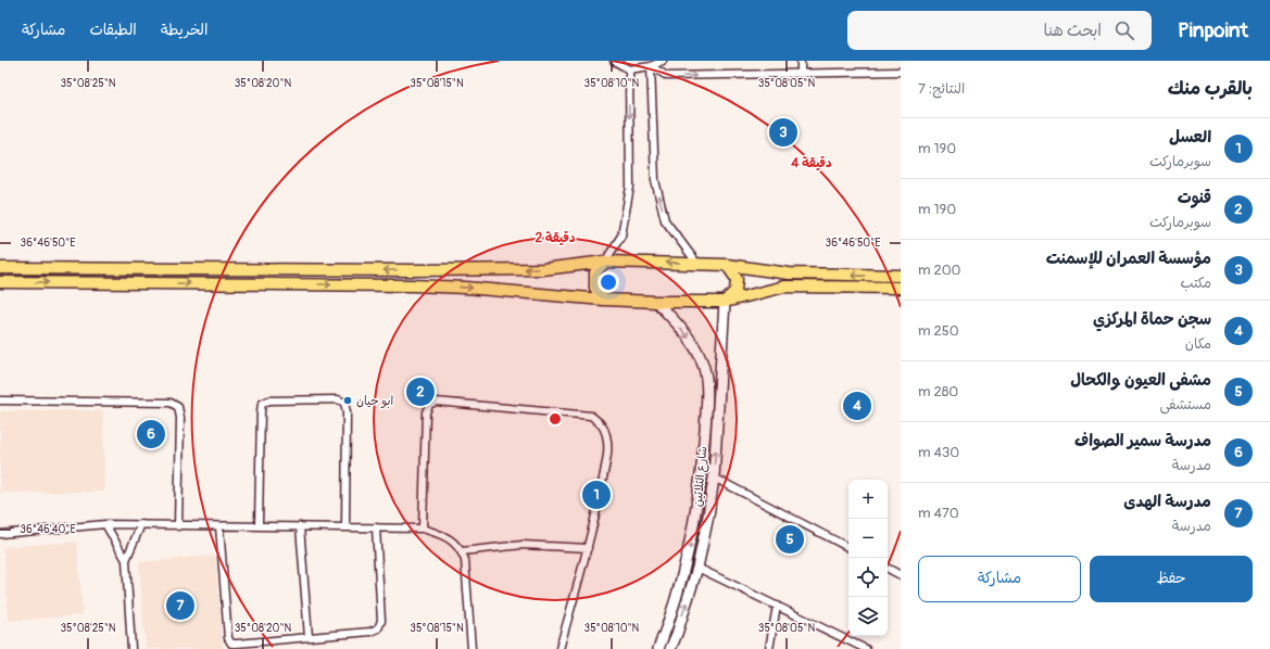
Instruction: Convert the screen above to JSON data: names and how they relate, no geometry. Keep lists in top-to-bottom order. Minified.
{"streets":{"main road":["شارع الثلاثين"]},"places":["ابو حيان"],"page":{"header":"Pinpoint","search":"ابحث هنا","nav":["الخريطة","الطبقات","مشاركة"],"heading":["بالقرب منك","النتائج: 7"],"pins":["3","2","4","6","1","5","7"],"list":[{"mark":"1","name":"العسل","note":"سوبرماركت","value":"190 m"},{"mark":"2","name":"قنوت","note":"سوبرماركت","value":"190 m"},{"mark":"3","name":"مؤسسة العمران للإسمنت","note":"مكتب","value":"200 m"},{"mark":"4","name":"سجن حماة المركزي","note":"مكان","value":"250 m"},{"mark":"5","name":"مشفى العيون والكحال","note":"مستشفى","value":"280 m"},{"mark":"6","name":"مدرسة سمير الصواف","note":"مدرسة","value":"430 m"},{"mark":"7","name":"مدرسة الهدى","note":"مدرسة","value":"470 m"}],"map_buttons":["+","−"],"buttons":["حفظ","مشاركة"]},"coordinates":["35°08'25\"N","35°08'20\"N","35°08'15\"N","35°08'10\"N","35°08'05\"N","36°46'50\"E","36°46'40\"E"],"rings":["4 دقيقة","2 دقيقة"]}
